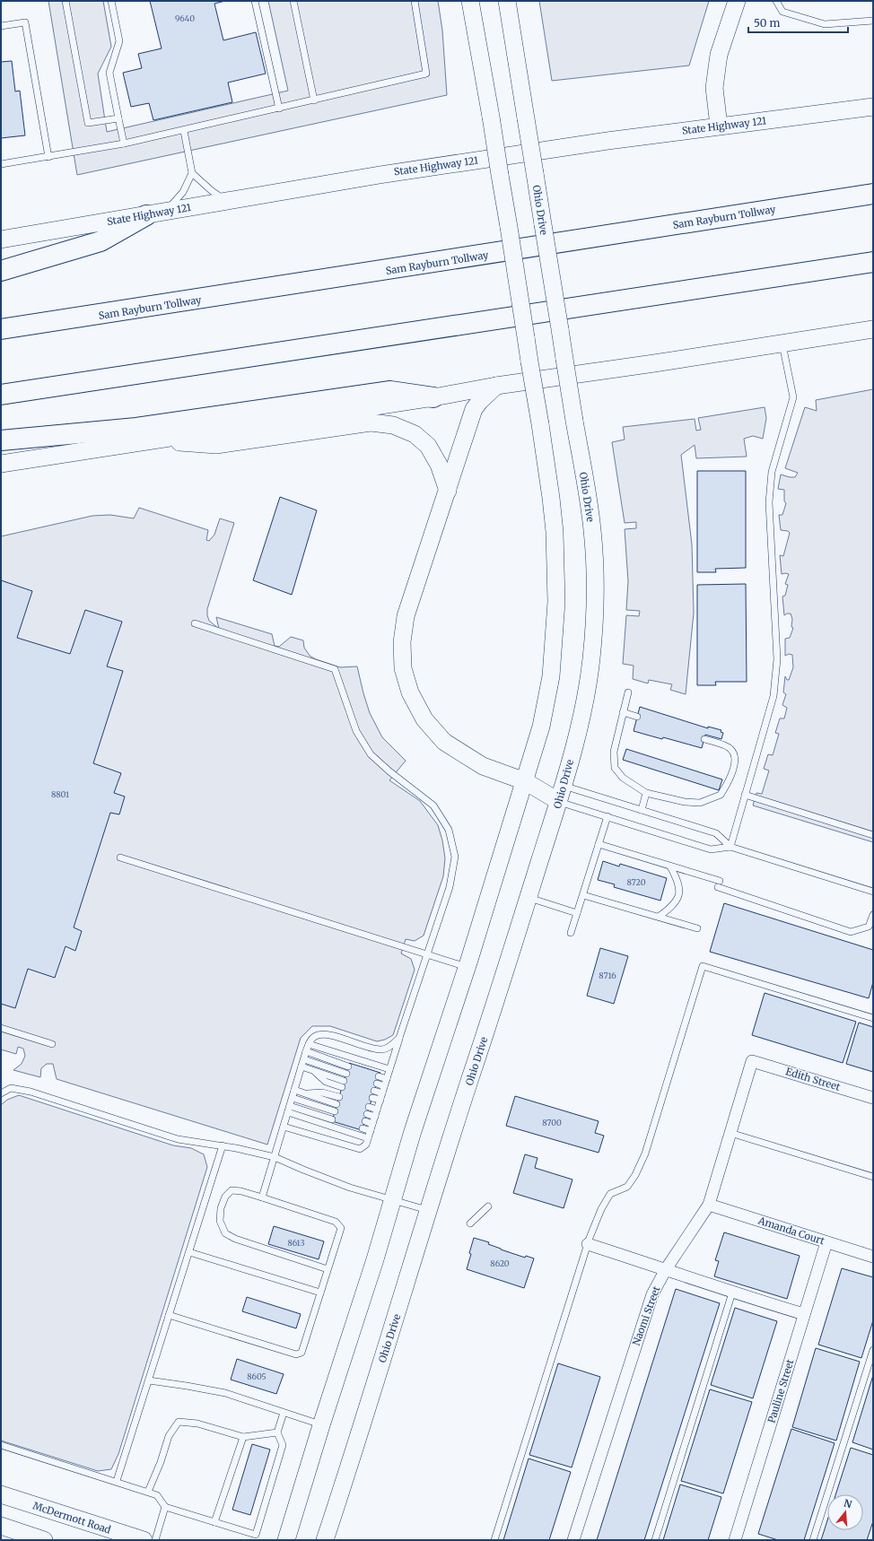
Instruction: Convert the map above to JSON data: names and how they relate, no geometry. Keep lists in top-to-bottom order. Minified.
{"streets":{"highway":["Sam Rayburn Tollway"],"main road":["State Highway 121","Ohio Drive","McDermott Road"],"street":["Edith Street","Amanda Court","Naomi Street","Pauline Street"]},"crossings":[["Edith Street","Naomi Street"],["Amanda Court","Naomi Street"],["Amanda Court","Pauline Street"]],"house_numbers":["9640","8801","8720","8716","8700","8613","8620","8605"],"scale_bar":"50 m","north":"top"}
